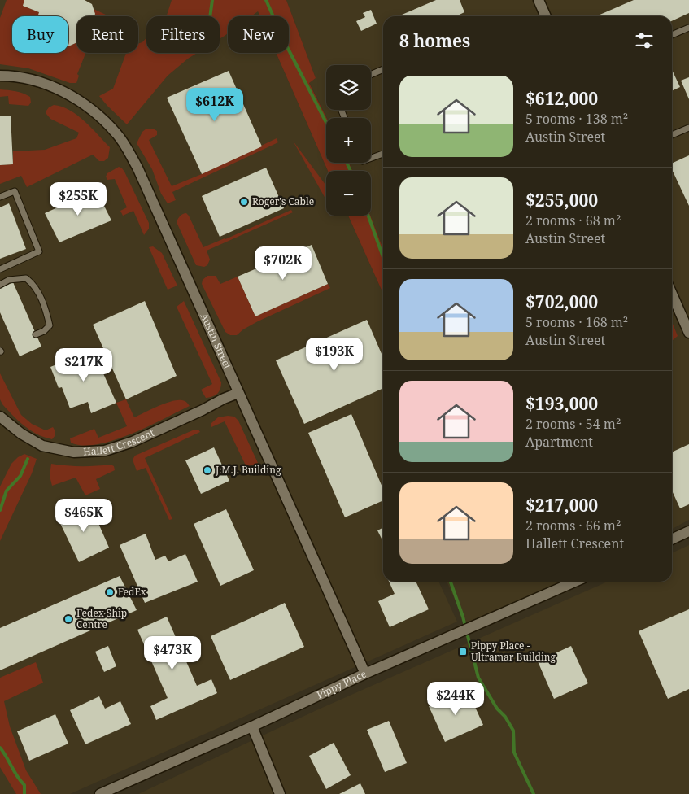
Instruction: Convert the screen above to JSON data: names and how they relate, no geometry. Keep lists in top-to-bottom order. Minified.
{"streets":{"street":["Austin Street","Hallett Crescent","Pippy Place"]},"crossings":[["Austin Street","Hallett Crescent"],["Austin Street","Pippy Place"]],"places":{"other":["Roger's Cable","J.M.J. Building","FedEx","Fedex Ship Centre"],"transit":["Pippy Place - Ultramar Building"]},"page":{"chip":["Buy","Rent","Filters","New"],"heading":"8 homes","map_buttons":["+","−"],"list":[{"name":"$612,000","note":"5 rooms · 138 m² · Austin Street"},{"name":"$255,000","note":"2 rooms · 68 m² · Austin Street"},{"name":"$702,000","note":"5 rooms · 168 m² · Austin Street"},{"name":"$193,000","note":"2 rooms · 54 m² · Apartment"},{"name":"$217,000","note":"2 rooms · 66 m² · Hallett Crescent"}],"price":["$612K","$255K","$702K","$193K","$217K","$465K","$473K","$244K"]}}
